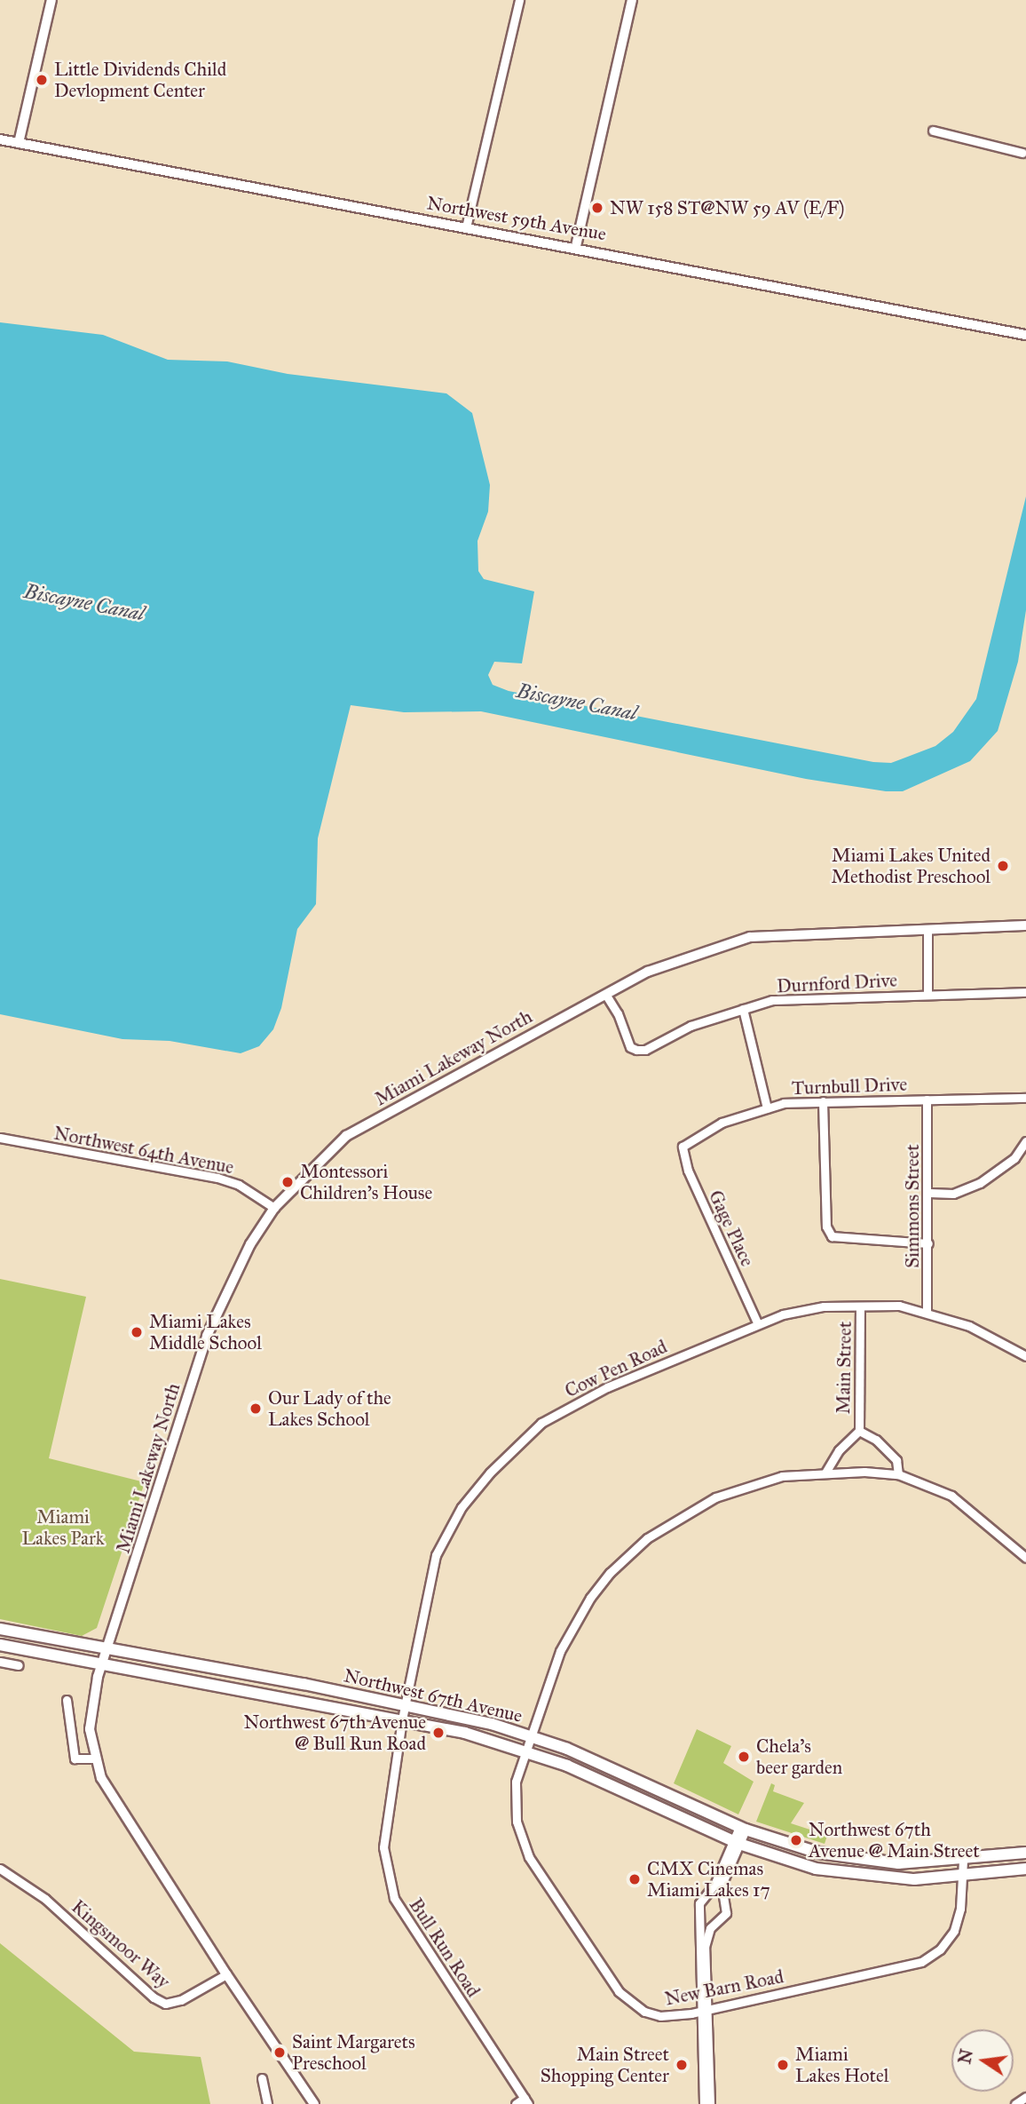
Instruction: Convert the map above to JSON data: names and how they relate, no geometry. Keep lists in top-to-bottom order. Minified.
{"streets":{"main road":["Northwest 67th Avenue"],"street":["Northwest 59th Avenue","Durnford Drive","Miami Lakeway North","Turnbull Drive","Northwest 64th Avenue","Simmons Street","Gage Place","Main Street","Cow Pen Road","Kingsmoor Way","Bull Run Road","New Barn Road"]},"crossings":[["Durnford Drive","Miami Lakeway North"],["Miami Lakeway North","Northwest 64th Avenue"],["Miami Lakeway North","Northwest 67th Avenue"],["Miami Lakeway North","Kingsmoor Way"],["Turnbull Drive","Simmons Street"],["Turnbull Drive","Gage Place"],["Simmons Street","Cow Pen Road"],["Gage Place","Cow Pen Road"],["Main Street","Cow Pen Road"],["Main Street","New Barn Road"],["Cow Pen Road","Northwest 67th Avenue"],["Cow Pen Road","Bull Run Road"],["Northwest 67th Avenue","Bull Run Road"],["Northwest 67th Avenue","New Barn Road"]],"water":["Biscayne Canal"],"parks":["Miami Lakes Park"],"places":["Little Dividends Child Devlopment Center","NW 158 ST@NW 59 AV (E/F)","Miami Lakes United Methodist Preschool","Montessori Children's House","Miami Lakes Middle School","Our Lady of the Lakes School","Northwest 67th Avenue @ Bull Run Road","Chela's beer garden","Northwest 67th Avenue @ Main Street","CMX Cinemas Miami Lakes 17","Saint Margarets Preschool","Main Street Shopping Center","Miami Lakes Hotel"],"north":"left"}
